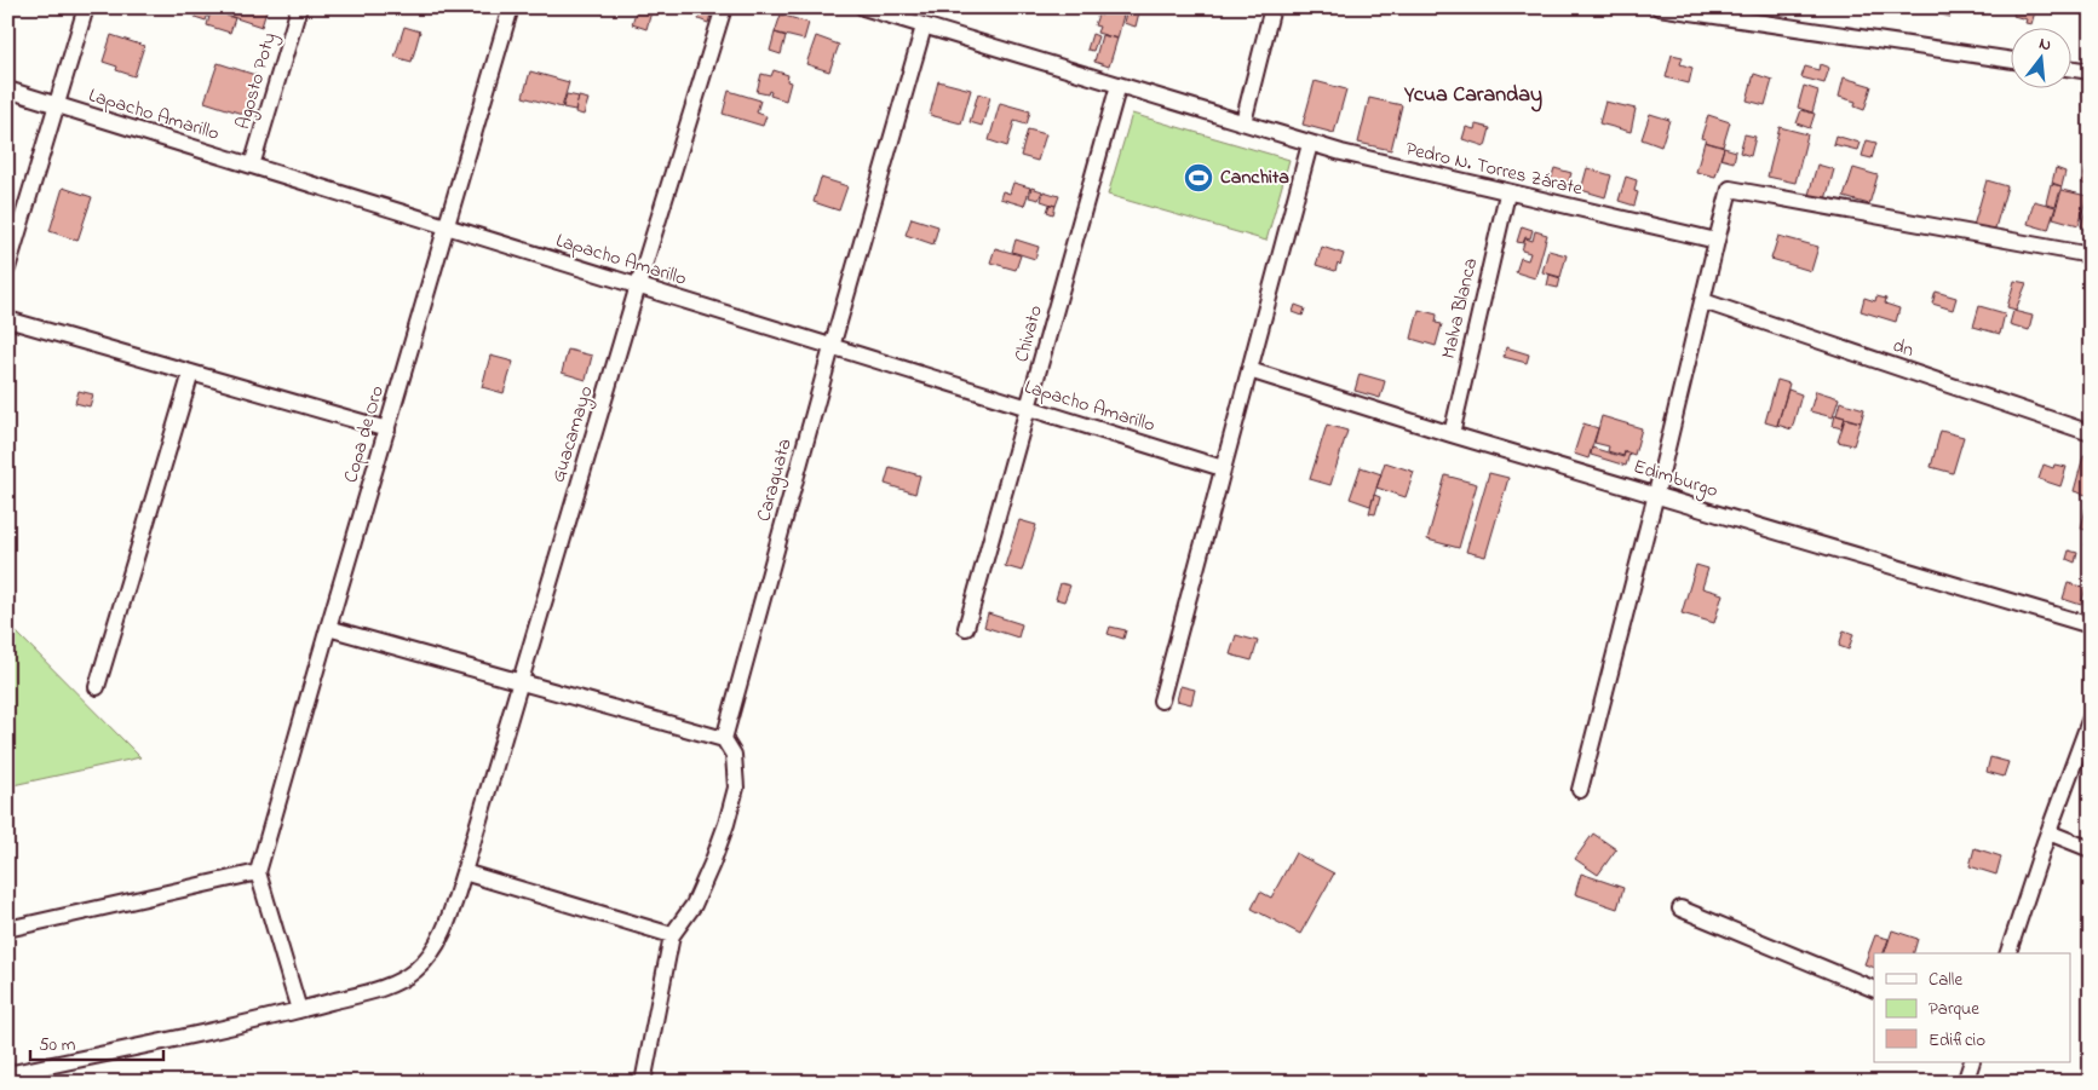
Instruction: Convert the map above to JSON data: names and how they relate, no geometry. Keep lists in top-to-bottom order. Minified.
{"streets":{"street":["Agosto Poty","Lapacho Amarillo","Pedro N. Torres Zárate","Malva Blanca","Chivato","dn","Copa de Oro","Guacamayo","Edimburgo","Caraguata"]},"crossings":[["Agosto Poty","Lapacho Amarillo"],["Lapacho Amarillo","Chivato"],["Lapacho Amarillo","Copa de Oro"],["Lapacho Amarillo","Guacamayo"],["Lapacho Amarillo","Caraguata"],["Pedro N. Torres Zárate","Malva Blanca"],["Pedro N. Torres Zárate","Chivato"],["Pedro N. Torres Zárate","Caraguata"],["Malva Blanca","Edimburgo"]],"districts":["Ycua Caranday"],"places":{"sports":["Canchita"]},"legend":["Calle","Parque","Edificio"],"scale_bar":"50 m","north":"top"}
